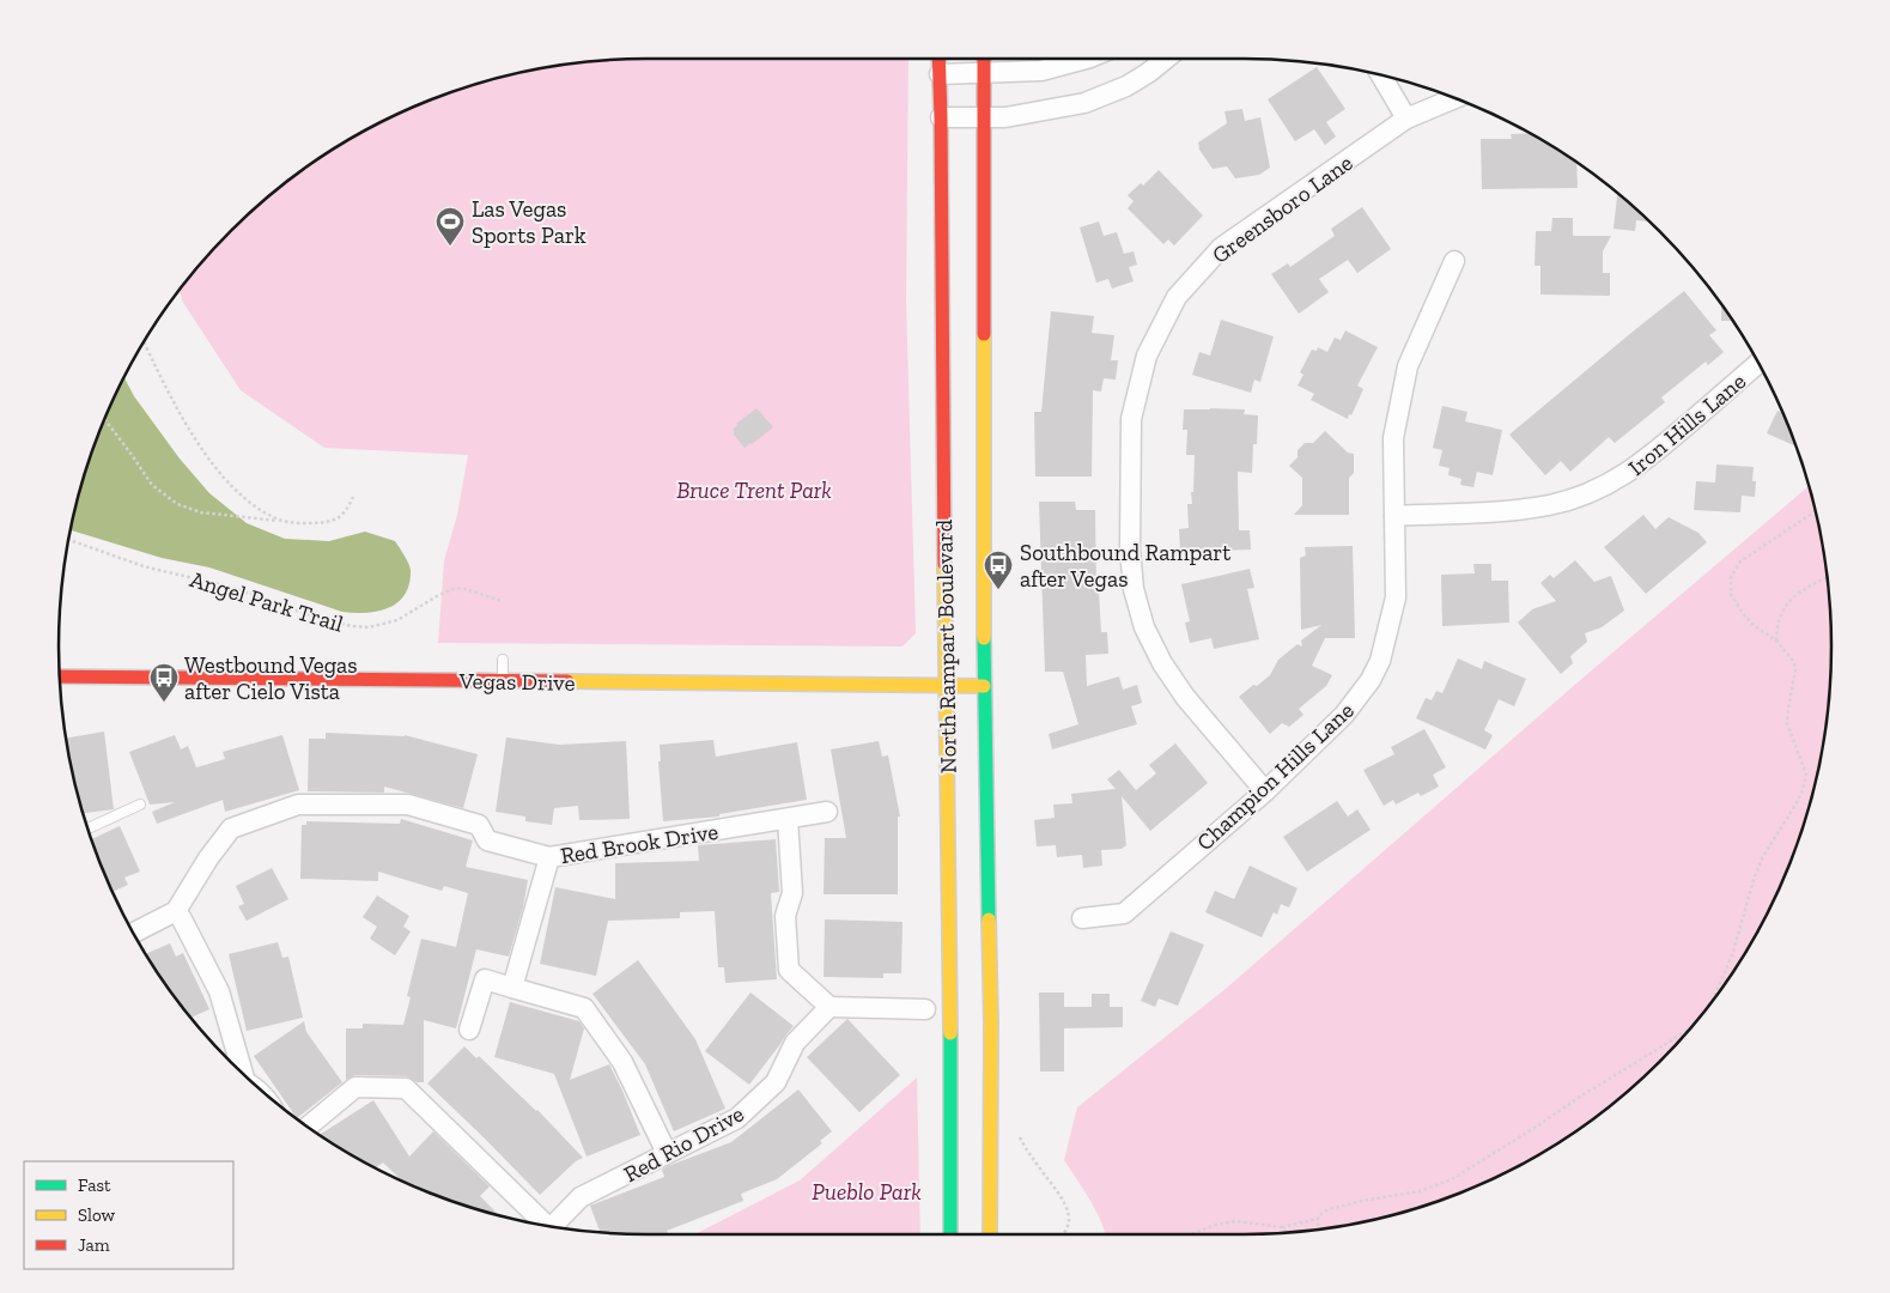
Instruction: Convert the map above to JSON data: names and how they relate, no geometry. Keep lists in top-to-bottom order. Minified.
{"streets":{"main road":["North Rampart Boulevard","Vegas Drive"],"street":["Greensboro Lane","Iron Hills Lane","Champion Hills Lane","Red Brook Drive","Red Rio Drive"],"path":["Angel Park Trail"]},"crossings":[["Greensboro Lane","Champion Hills Lane"],["Iron Hills Lane","Champion Hills Lane"],["North Rampart Boulevard","Vegas Drive"]],"parks":["Bruce Trent Park","Pueblo Park"],"places":{"sports":["Las Vegas Sports Park"],"bus stop":["Southbound Rampart after Vegas","Westbound Vegas after Cielo Vista"]},"legend":["Fast","Slow","Jam"]}
